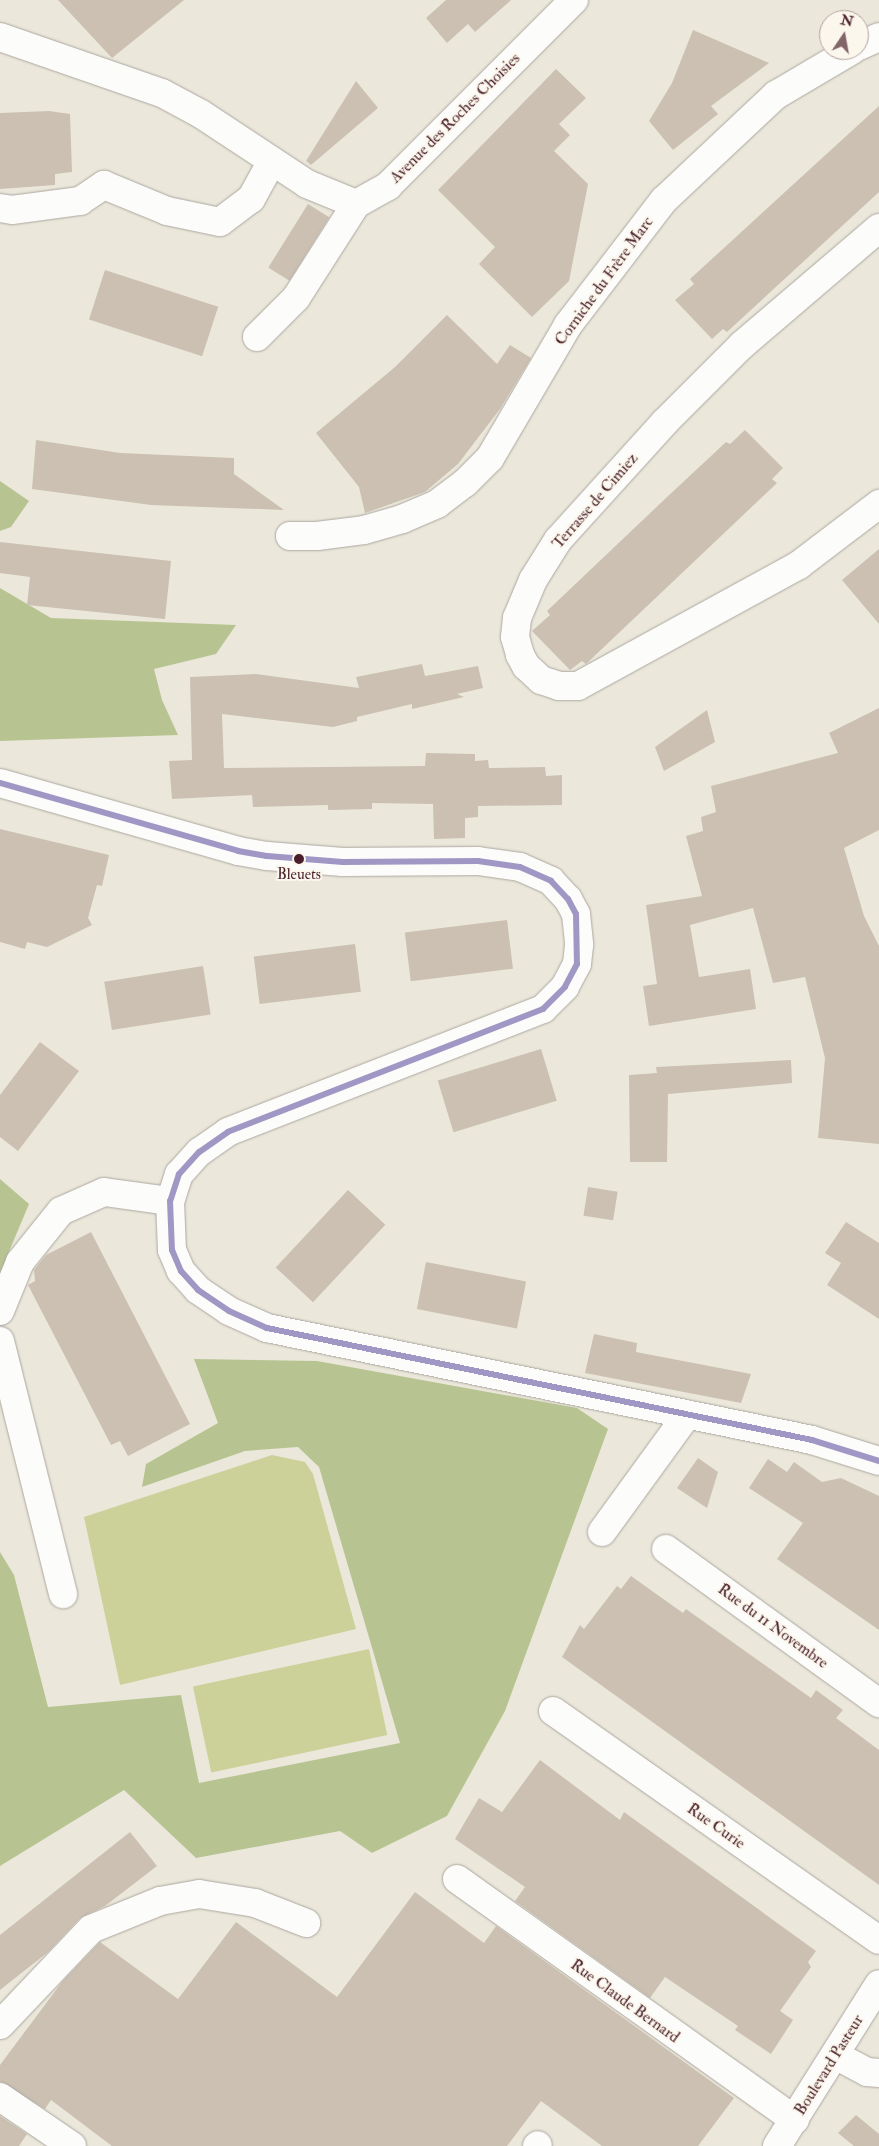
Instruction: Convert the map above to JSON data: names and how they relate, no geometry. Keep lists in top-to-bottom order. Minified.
{"streets":{"street":["Avenue des Roches Choisies","Corniche du Frère Marc","Terrasse de Cimiez","Rue du 11 Novembre","Rue Curie","Rue Claude Bernard","Boulevard Pasteur"]},"crossings":[["Rue Claude Bernard","Boulevard Pasteur"]],"places":["Bleuets"],"north":"top"}
